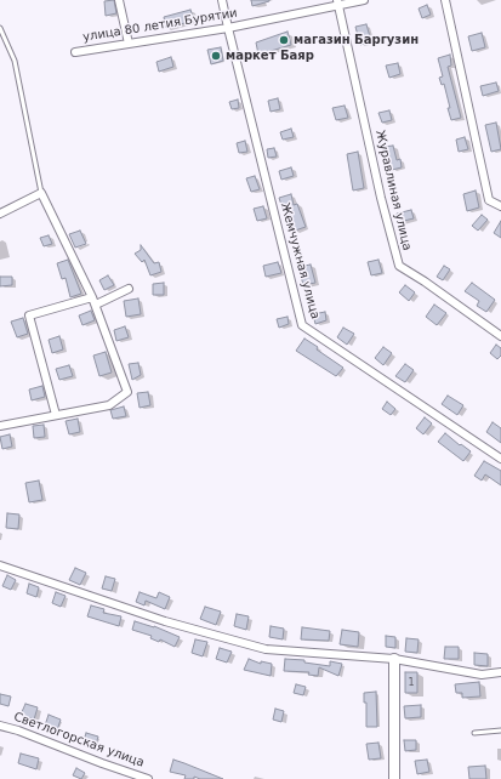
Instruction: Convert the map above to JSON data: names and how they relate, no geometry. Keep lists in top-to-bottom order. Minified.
{"streets":{"street":["улица 80 летия Бурятии","Журавлиная улица","Жемчужная улица","Светлогорская улица"]},"crossings":[["улица 80 летия Бурятии","Журавлиная улица"],["улица 80 летия Бурятии","Жемчужная улица"]],"places":["магазин Баргузин","маркет Баяр"],"house_numbers":["1"]}
